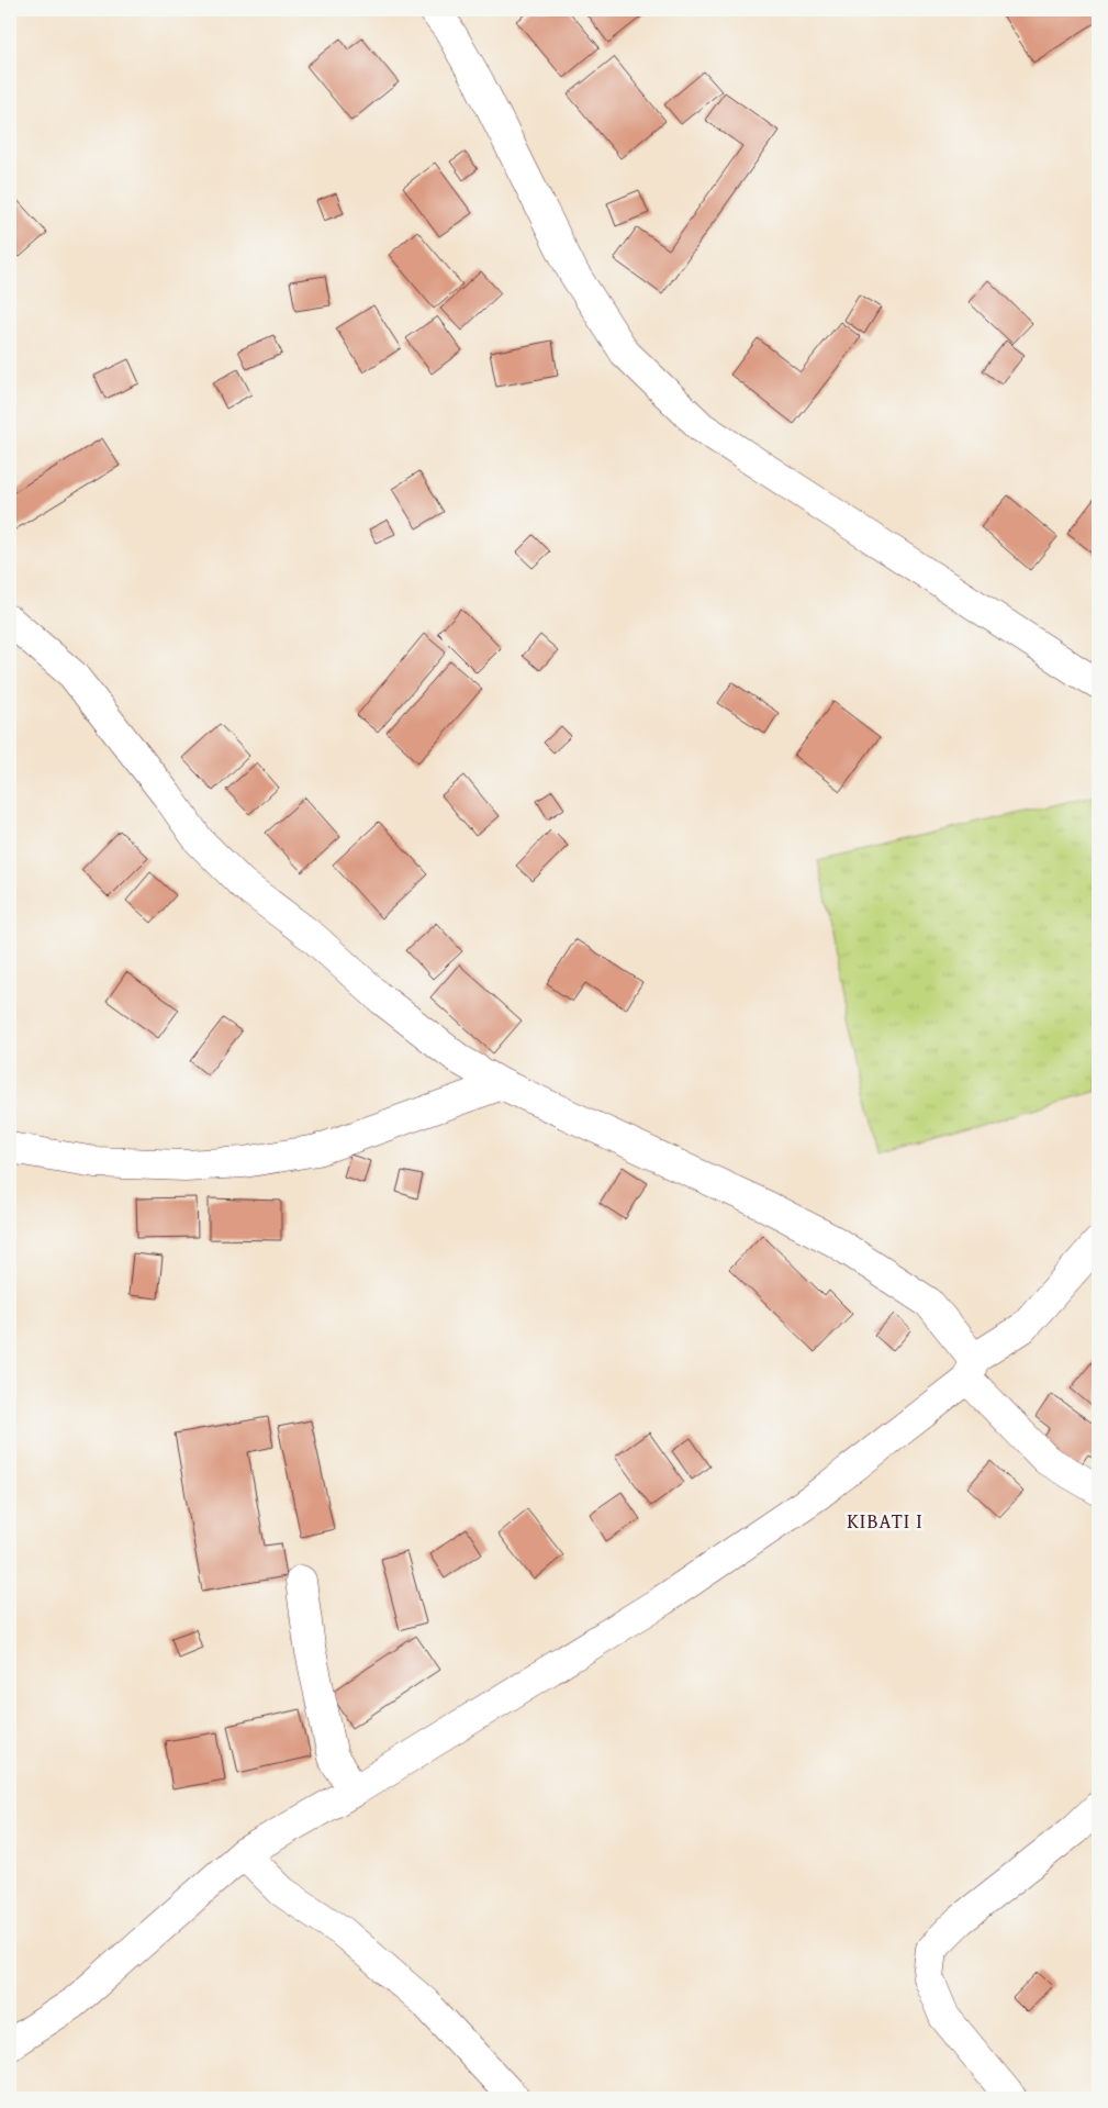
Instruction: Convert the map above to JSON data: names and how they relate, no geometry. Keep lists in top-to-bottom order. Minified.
{"districts":["KIBATI I"]}
